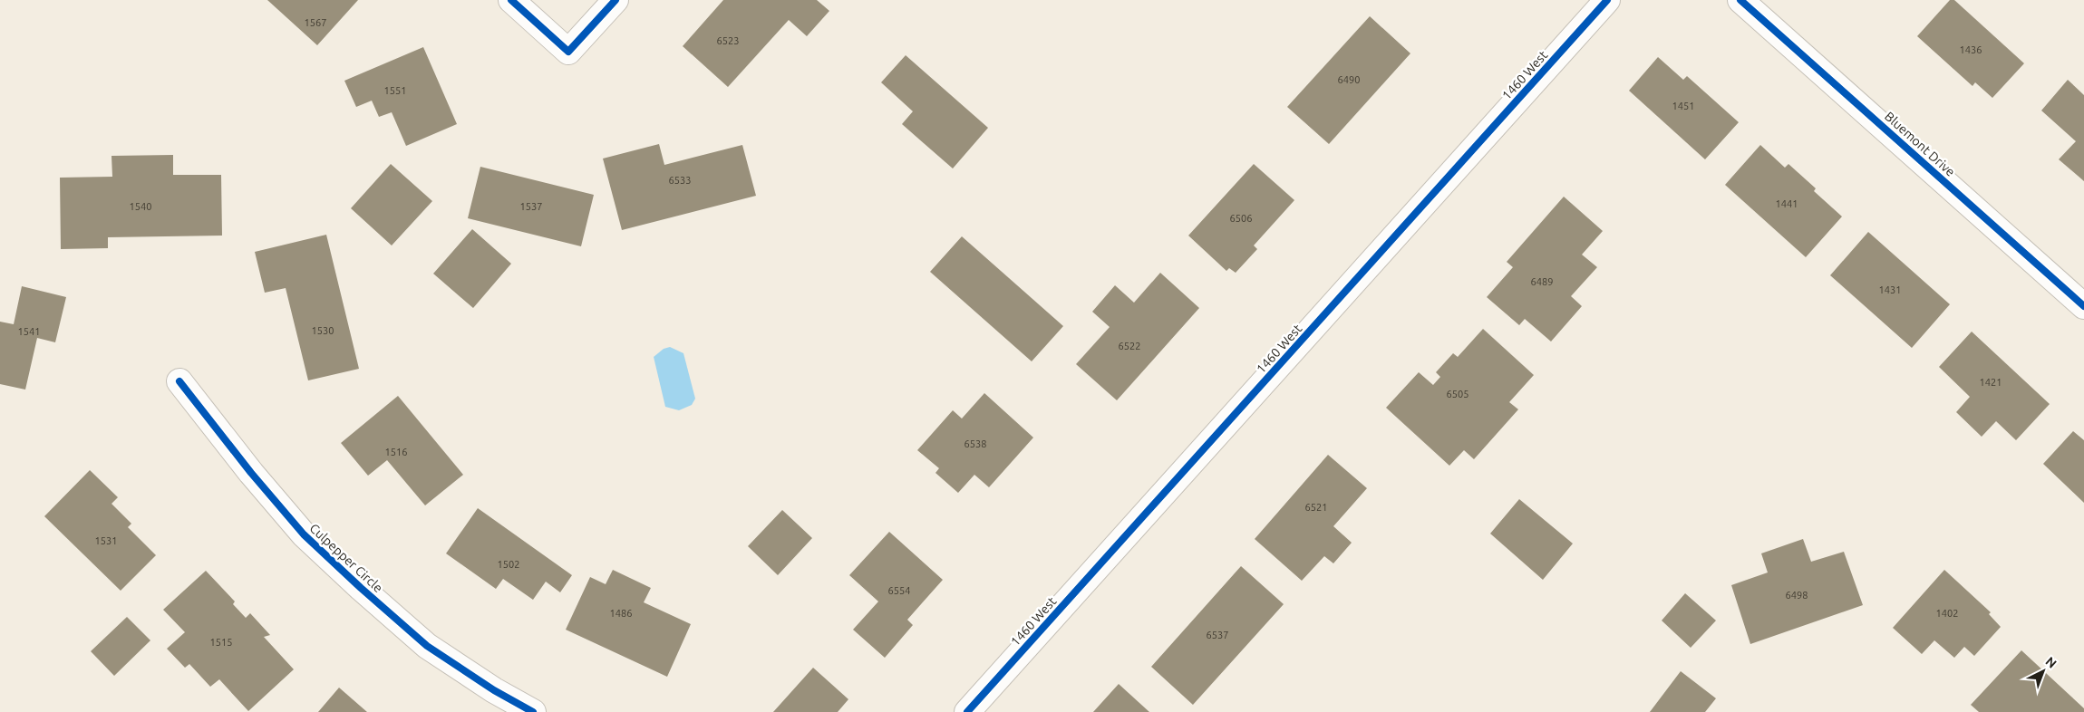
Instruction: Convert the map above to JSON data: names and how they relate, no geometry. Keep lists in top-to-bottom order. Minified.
{"streets":{"street":["1460 West","Bluemont Drive","Culpepper Circle"]},"house_numbers":["1567","6523","1436","6490","1551","1451","6533","1441","1540","1537","6506","6489","1431","1530","1541","6522","1421","6505","6538","1516","6521","1531","1502","6554","6498","1486","1402","6537","1515"],"north":"top right"}
